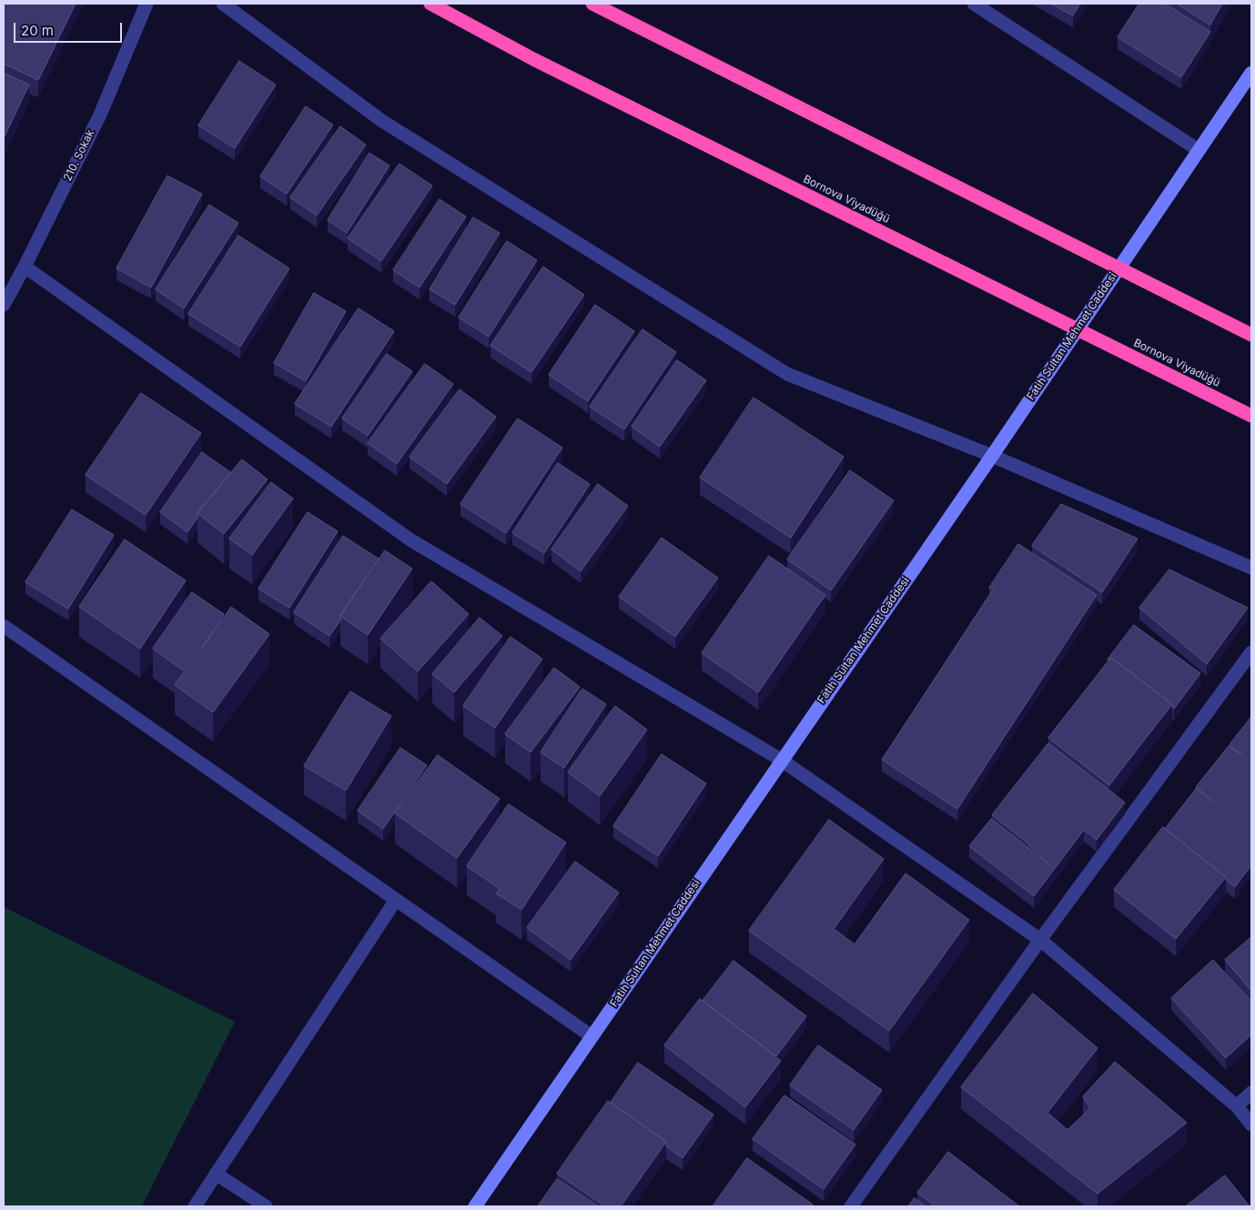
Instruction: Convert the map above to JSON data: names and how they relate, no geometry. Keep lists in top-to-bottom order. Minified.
{"streets":{"highway":["Bornova Viyadüğü"],"main road":["Fatih Sultan Mehmet Caddesi"],"street":["210. Sokak"]},"scale_bar":"20 m"}
